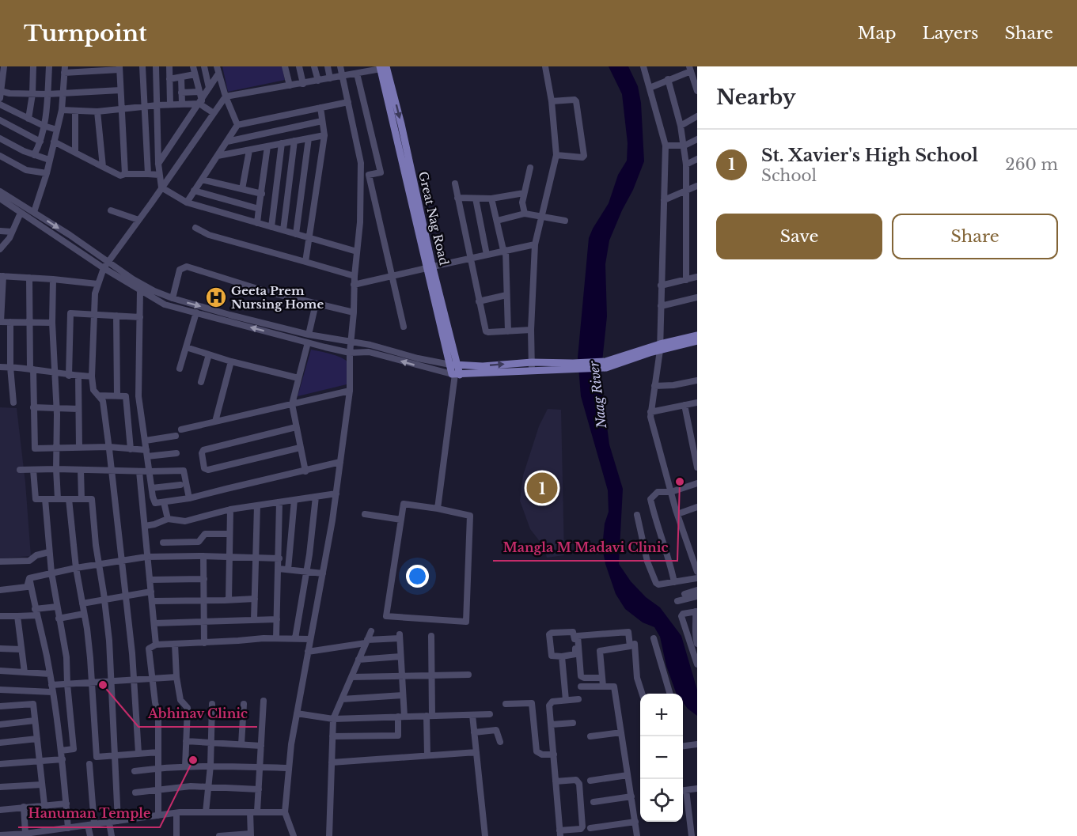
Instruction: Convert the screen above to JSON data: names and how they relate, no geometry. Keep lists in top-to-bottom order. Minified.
{"streets":{"main road":["Great Nag Road"]},"water":["Naag River"],"places":{"hospital":["Geeta Prem Nursing Home"],"other":["Mangla M Madavi Clinic","Abhinav Clinic","Hanuman Temple"]},"page":{"header":"Turnpoint","nav":["Map","Layers","Share"],"heading":"Nearby","list":[{"mark":"1","name":"St. Xavier's High School","note":"School","value":"260 m"}],"buttons":["Save","Share"],"pins":"1","map_buttons":["+","−"]}}
